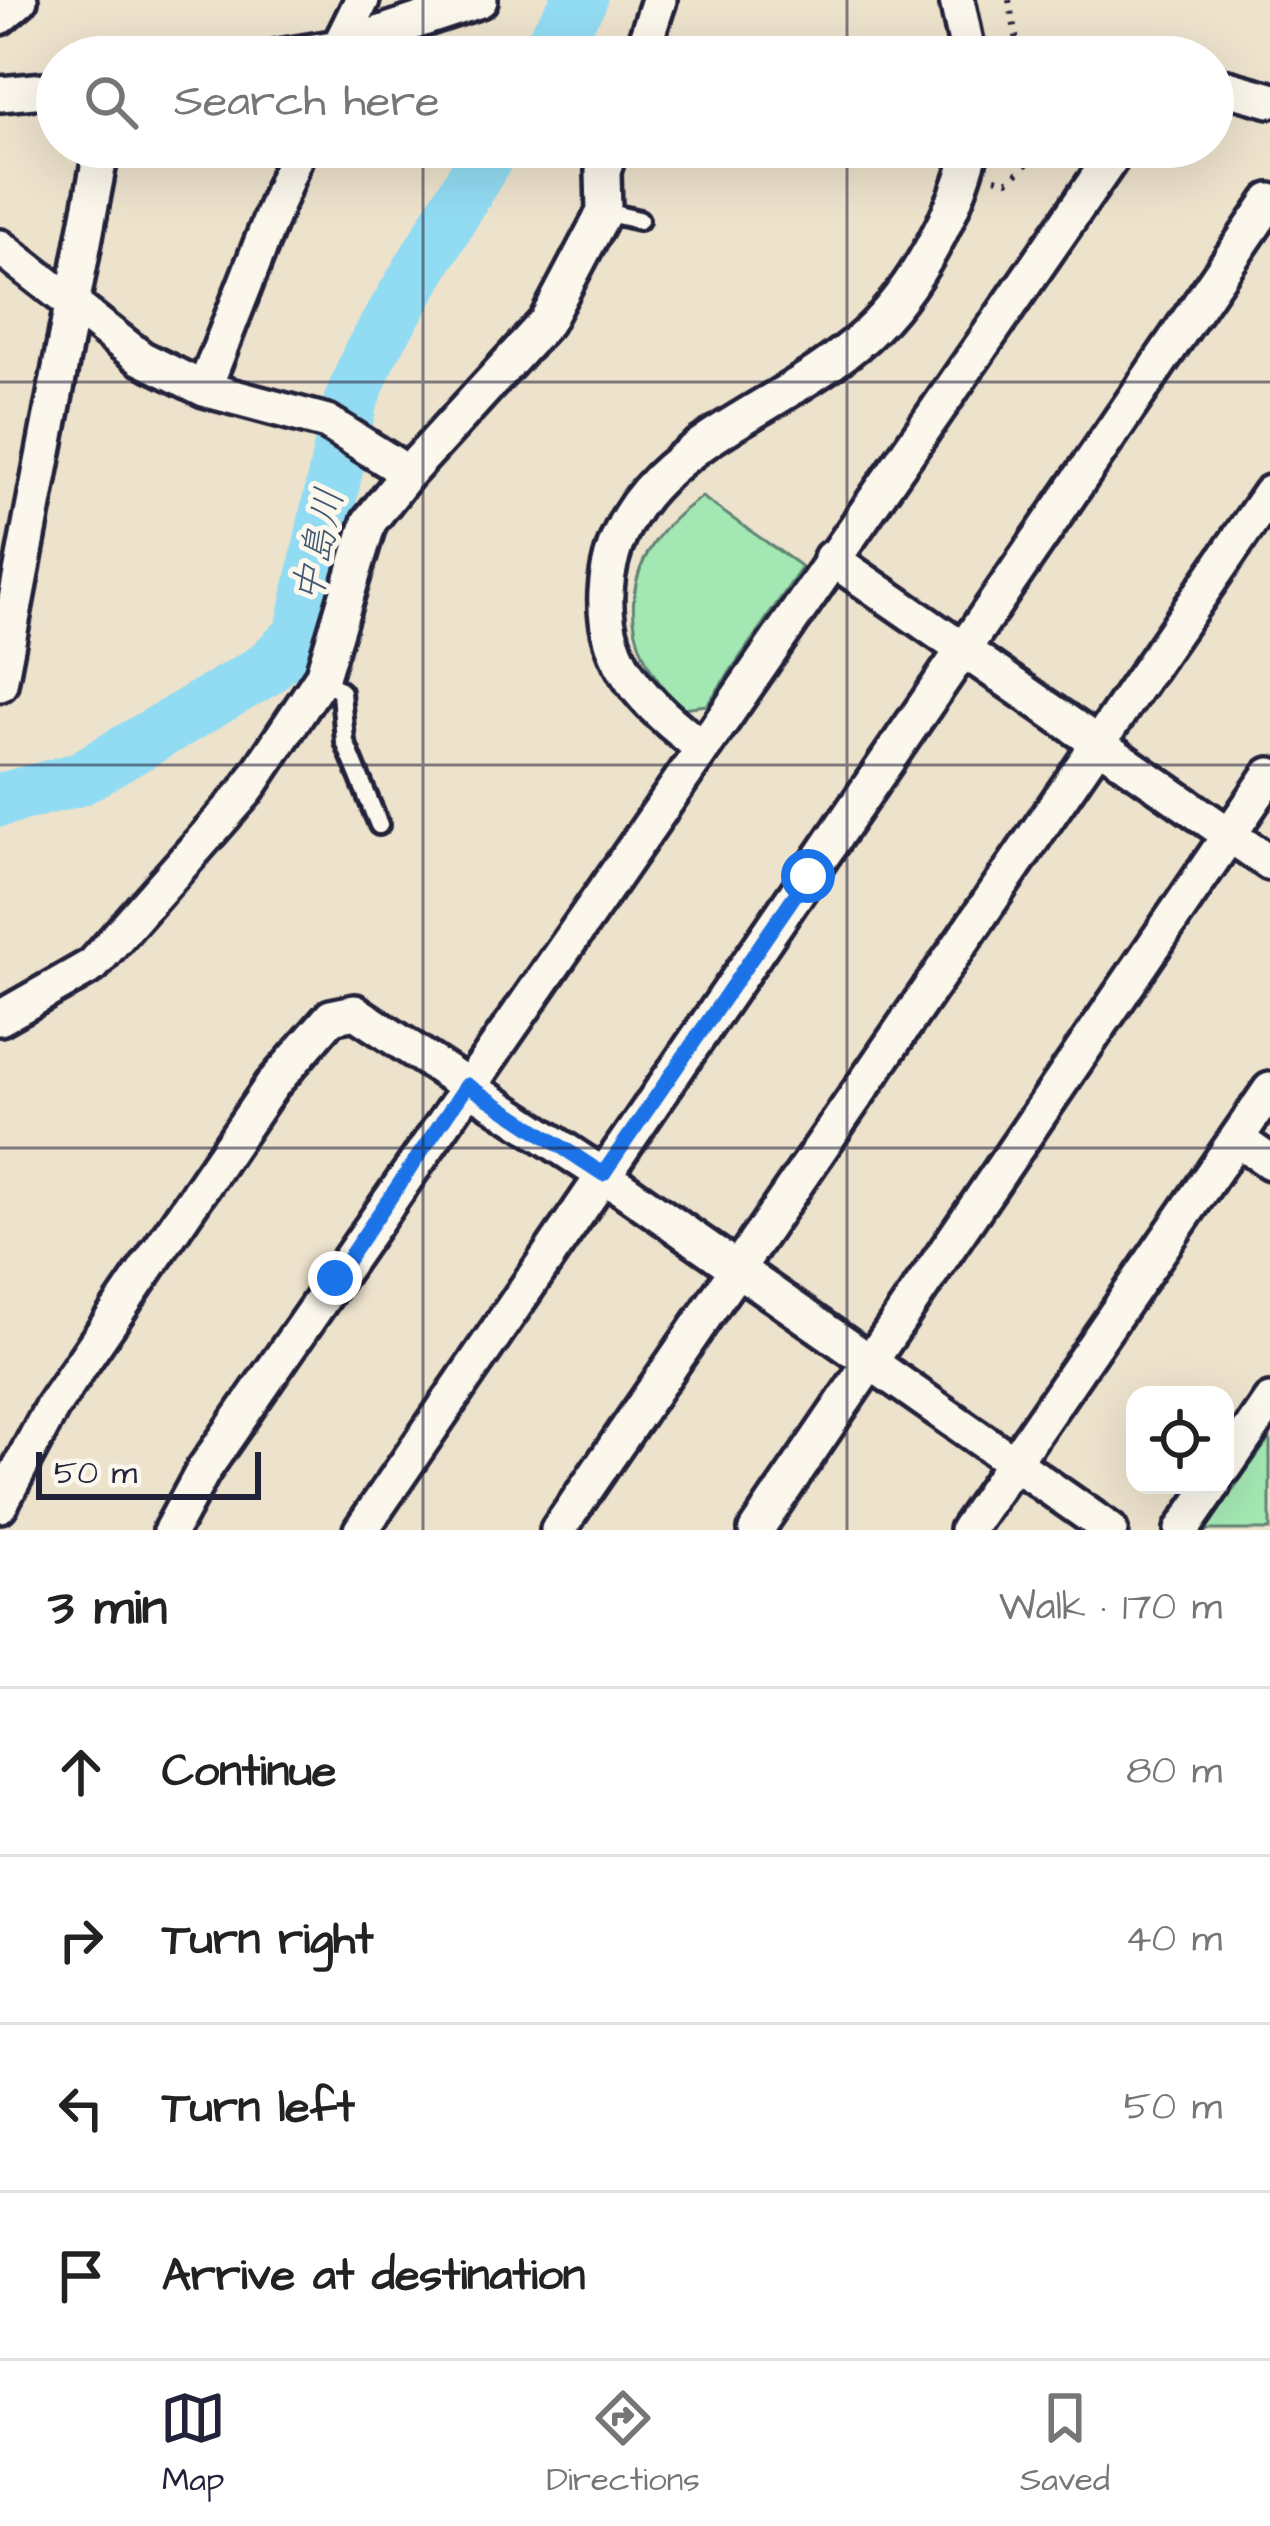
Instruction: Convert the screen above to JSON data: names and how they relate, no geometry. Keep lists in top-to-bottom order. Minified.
{"water":["中島川"],"scale_bar":"50 m","page":{"search":"Search here","scale":"50 m","heading":["3 min","Walk · 170 m"],"list":[["Continue","80 m"],["Turn right","40 m"],["Turn left","50 m"],"Arrive at destination"],"nav":["Map","Directions","Saved"]}}
